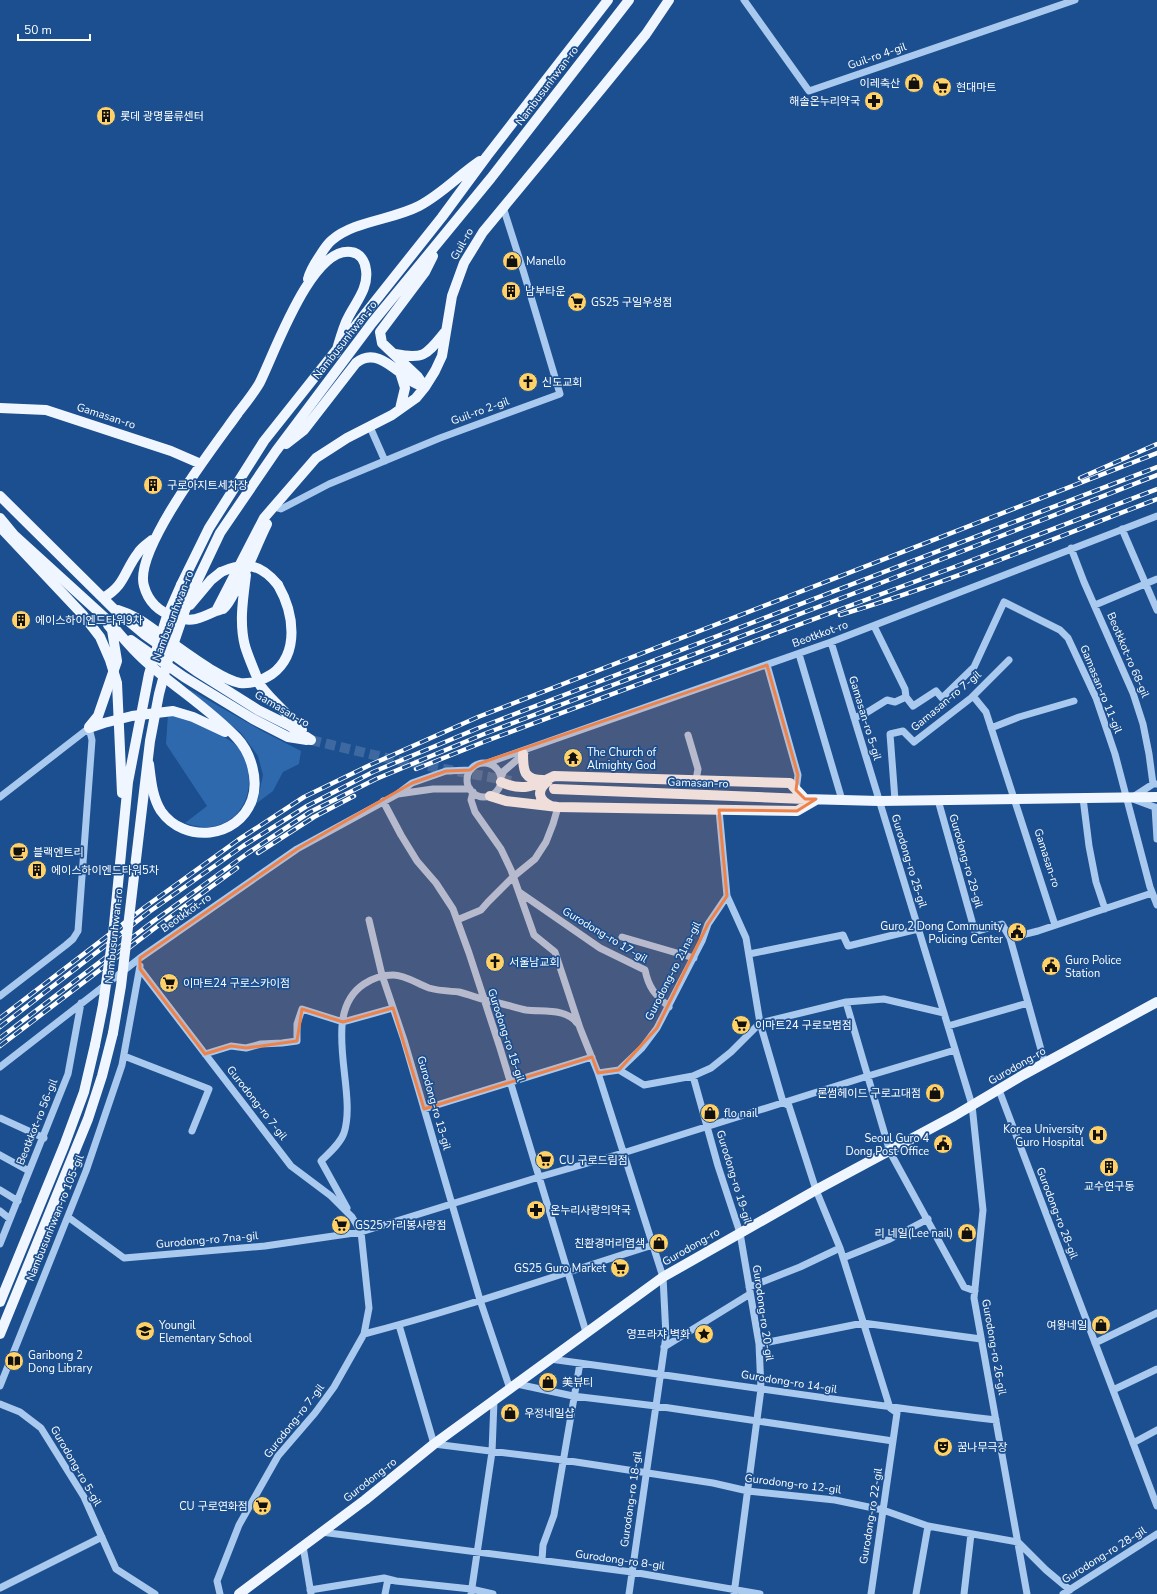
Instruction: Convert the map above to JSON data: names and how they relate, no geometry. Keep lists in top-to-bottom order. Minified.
{"streets":{"main road":["Nambusunhwan-ro","Guil-ro","Gamasan-ro","Gurodong-ro"],"street":["Guil-ro 4-gil","Guil-ro 2-gil","Beotkkot-ro","Beotkkot-ro 68-gil","Gamasan-ro 11-gil","Gamasan-ro 7-gil","Gamasan-ro 5-gil","Gurodong-ro 25-gil","Gurodong-ro 29-gil","Gurodong-ro 17-gil","Gurodong-ro 21na-gil","Gurodong-ro 15-gil","Gurodong-ro 7-gil","Gurodong-ro 13-gil","Beotkkot-ro 56-gil","Gurodong-ro 19-gil","Gurodong-ro 28-gil","Nambusunhwan-ro 105-gil","Gurodong-ro 7na-gil","Gurodong-ro 20-gil","Gurodong-ro 26-gil","Gurodong-ro 14-gil","Gurodong-ro 5-gil","Gurodong-ro 12-gil","Gurodong-ro 18-gil","Gurodong-ro 22-gil","Gurodong-ro 8-gil"]},"crossings":[["Guil-ro","Guil-ro 2-gil"],["Gamasan-ro","Gamasan-ro 11-gil"],["Gamasan-ro","Gamasan-ro 7-gil"],["Gamasan-ro","Gamasan-ro 5-gil"],["Gamasan-ro","Gurodong-ro 25-gil"],["Gamasan-ro","Gurodong-ro 29-gil"],["Beotkkot-ro","Beotkkot-ro 68-gil"],["Beotkkot-ro","Gamasan-ro 5-gil"],["Beotkkot-ro","Gurodong-ro 15-gil"],["Beotkkot-ro","Beotkkot-ro 56-gil"],["Beotkkot-ro","Nambusunhwan-ro 105-gil"],["Gamasan-ro 5-gil","Gurodong-ro 25-gil"],["Gurodong-ro 25-gil","Gurodong-ro"],["Gurodong-ro 25-gil","Gurodong-ro 26-gil"],["Gurodong-ro 29-gil","Gurodong-ro"],["Gurodong-ro 17-gil","Gurodong-ro 21na-gil"],["Gurodong-ro 21na-gil","Gurodong-ro 22-gil"],["Gurodong-ro 15-gil","Gurodong-ro"],["Gurodong-ro","Gurodong-ro 13-gil"],["Gurodong-ro","Gurodong-ro 19-gil"],["Gurodong-ro","Gurodong-ro 28-gil"],["Gurodong-ro","Gurodong-ro 20-gil"],["Gurodong-ro","Gurodong-ro 26-gil"],["Gurodong-ro","Gurodong-ro 14-gil"],["Gurodong-ro","Gurodong-ro 12-gil"],["Gurodong-ro","Gurodong-ro 18-gil"],["Gurodong-ro","Gurodong-ro 22-gil"],["Gurodong-ro","Gurodong-ro 8-gil"],["Gurodong-ro 7-gil","Nambusunhwan-ro 105-gil"],["Gurodong-ro 7-gil","Gurodong-ro 7na-gil"],["Gurodong-ro 19-gil","Gurodong-ro 20-gil"],["Nambusunhwan-ro 105-gil","Gurodong-ro 7na-gil"],["Gurodong-ro 20-gil","Gurodong-ro 14-gil"],["Gurodong-ro 20-gil","Gurodong-ro 12-gil"],["Gurodong-ro 20-gil","Gurodong-ro 8-gil"],["Gurodong-ro 26-gil","Gurodong-ro 14-gil"],["Gurodong-ro 26-gil","Gurodong-ro 12-gil"],["Gurodong-ro 14-gil","Gurodong-ro 18-gil"],["Gurodong-ro 14-gil","Gurodong-ro 22-gil"],["Gurodong-ro 12-gil","Gurodong-ro 18-gil"],["Gurodong-ro 12-gil","Gurodong-ro 22-gil"],["Gurodong-ro 18-gil","Gurodong-ro 8-gil"]],"places":{"shop":["이레축산","Manello","론썸헤이드 구로고대점","flo nail","리 네일(Lee nail)","친환경머리염색","여왕네일","美뷰티","우정네일샵"],"supermarket":["현대마트","GS25 구일우성점","이마트24 구로스카이점","이마트24 구로모범점","CU 구로드림점","GS25 가리봉사랑점","GS25 Guro Market","CU 구로연화점"],"pharmacy":["해솔온누리약국","온누리사랑의약국"],"building":["롯데 광명물류센터","남부타운","구로아지트세차장","에이스하이엔드타워9차","에이스하이엔드타워5차","교수연구동"],"church":["신도교회","서울남교회"],"temple":["The Church of Almighty God"],"cafe":["블랙엔트리"],"public building":["Guro 2 Dong Community Policing Center","Guro Police Station","Seoul Guro 4 Dong Post Office"],"hospital":["Korea University Guro Hospital"],"school or university":["Youngil Elementary School"],"place":["영프라쟈 벽화"],"library":["Garibong 2 Dong Library"],"theatre":["꿈나무극장"]},"scale_bar":"50 m"}
